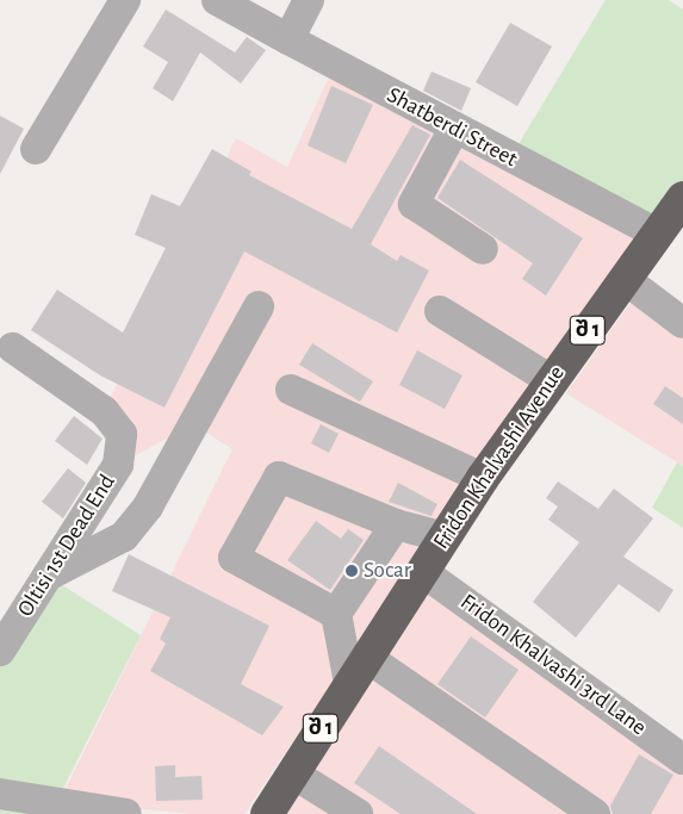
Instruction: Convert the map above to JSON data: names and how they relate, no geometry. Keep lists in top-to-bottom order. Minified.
{"streets":{"highway":["შ 1","Fridon Khalvashi Avenue"],"street":["Shatberdi Street","Oltisi 1st Dead End","Fridon Khalvashi 3rd Lane"]},"crossings":[["Shatberdi Street","Fridon Khalvashi Avenue"],["Fridon Khalvashi Avenue","Fridon Khalvashi 3rd Lane"]],"places":["Socar"]}
